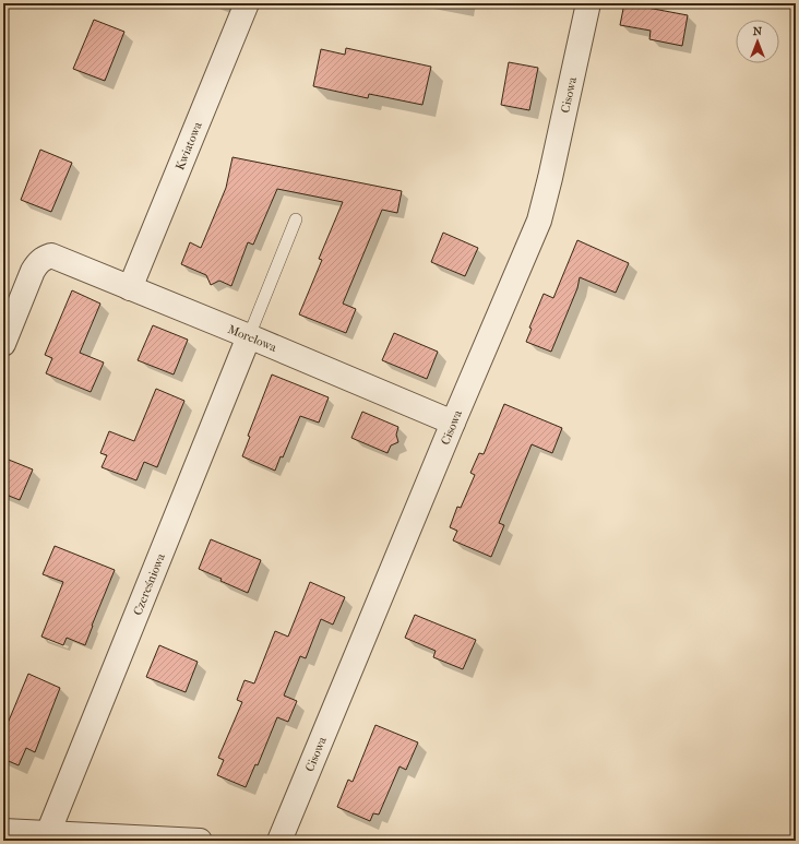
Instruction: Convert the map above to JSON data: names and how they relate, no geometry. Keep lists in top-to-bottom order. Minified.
{"streets":{"street":["Cisowa","Kwiatowa","Morelowa","Czereśniowa"]},"crossings":[["Cisowa","Morelowa"],["Kwiatowa","Morelowa"],["Morelowa","Czereśniowa"]],"north":"top"}
